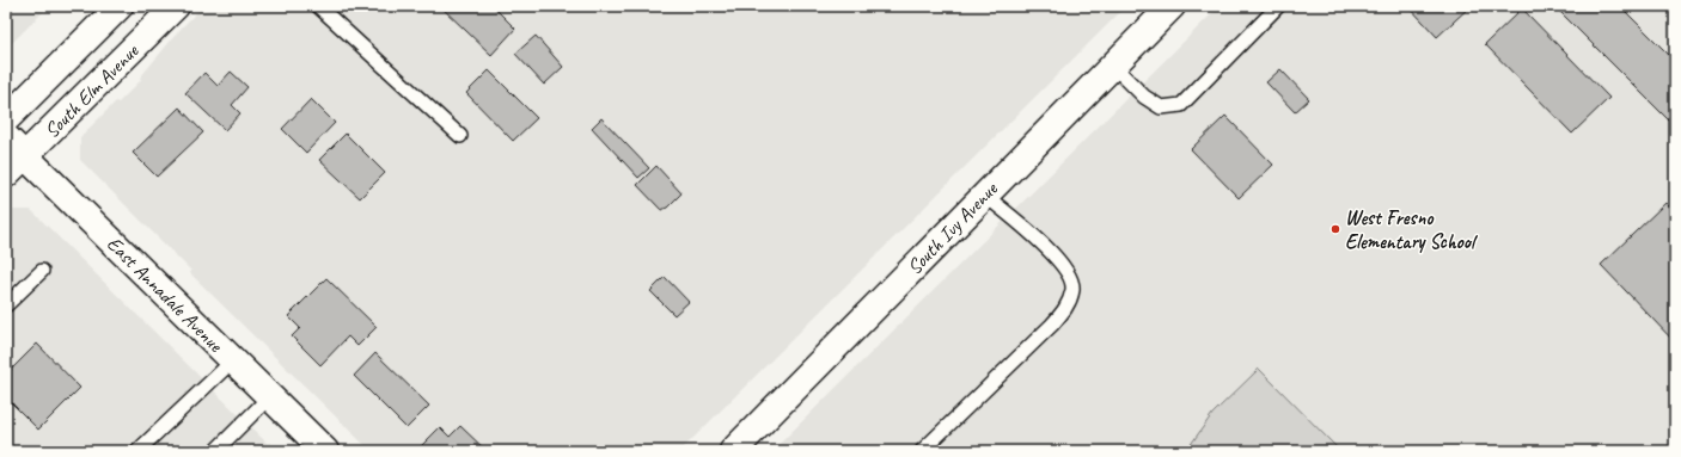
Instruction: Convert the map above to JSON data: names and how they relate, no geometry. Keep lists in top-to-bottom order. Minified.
{"streets":{"street":["South Elm Avenue","South Ivy Avenue","East Annadale Avenue"]},"crossings":[["South Elm Avenue","East Annadale Avenue"]],"places":["West Fresno Elementary School"]}
